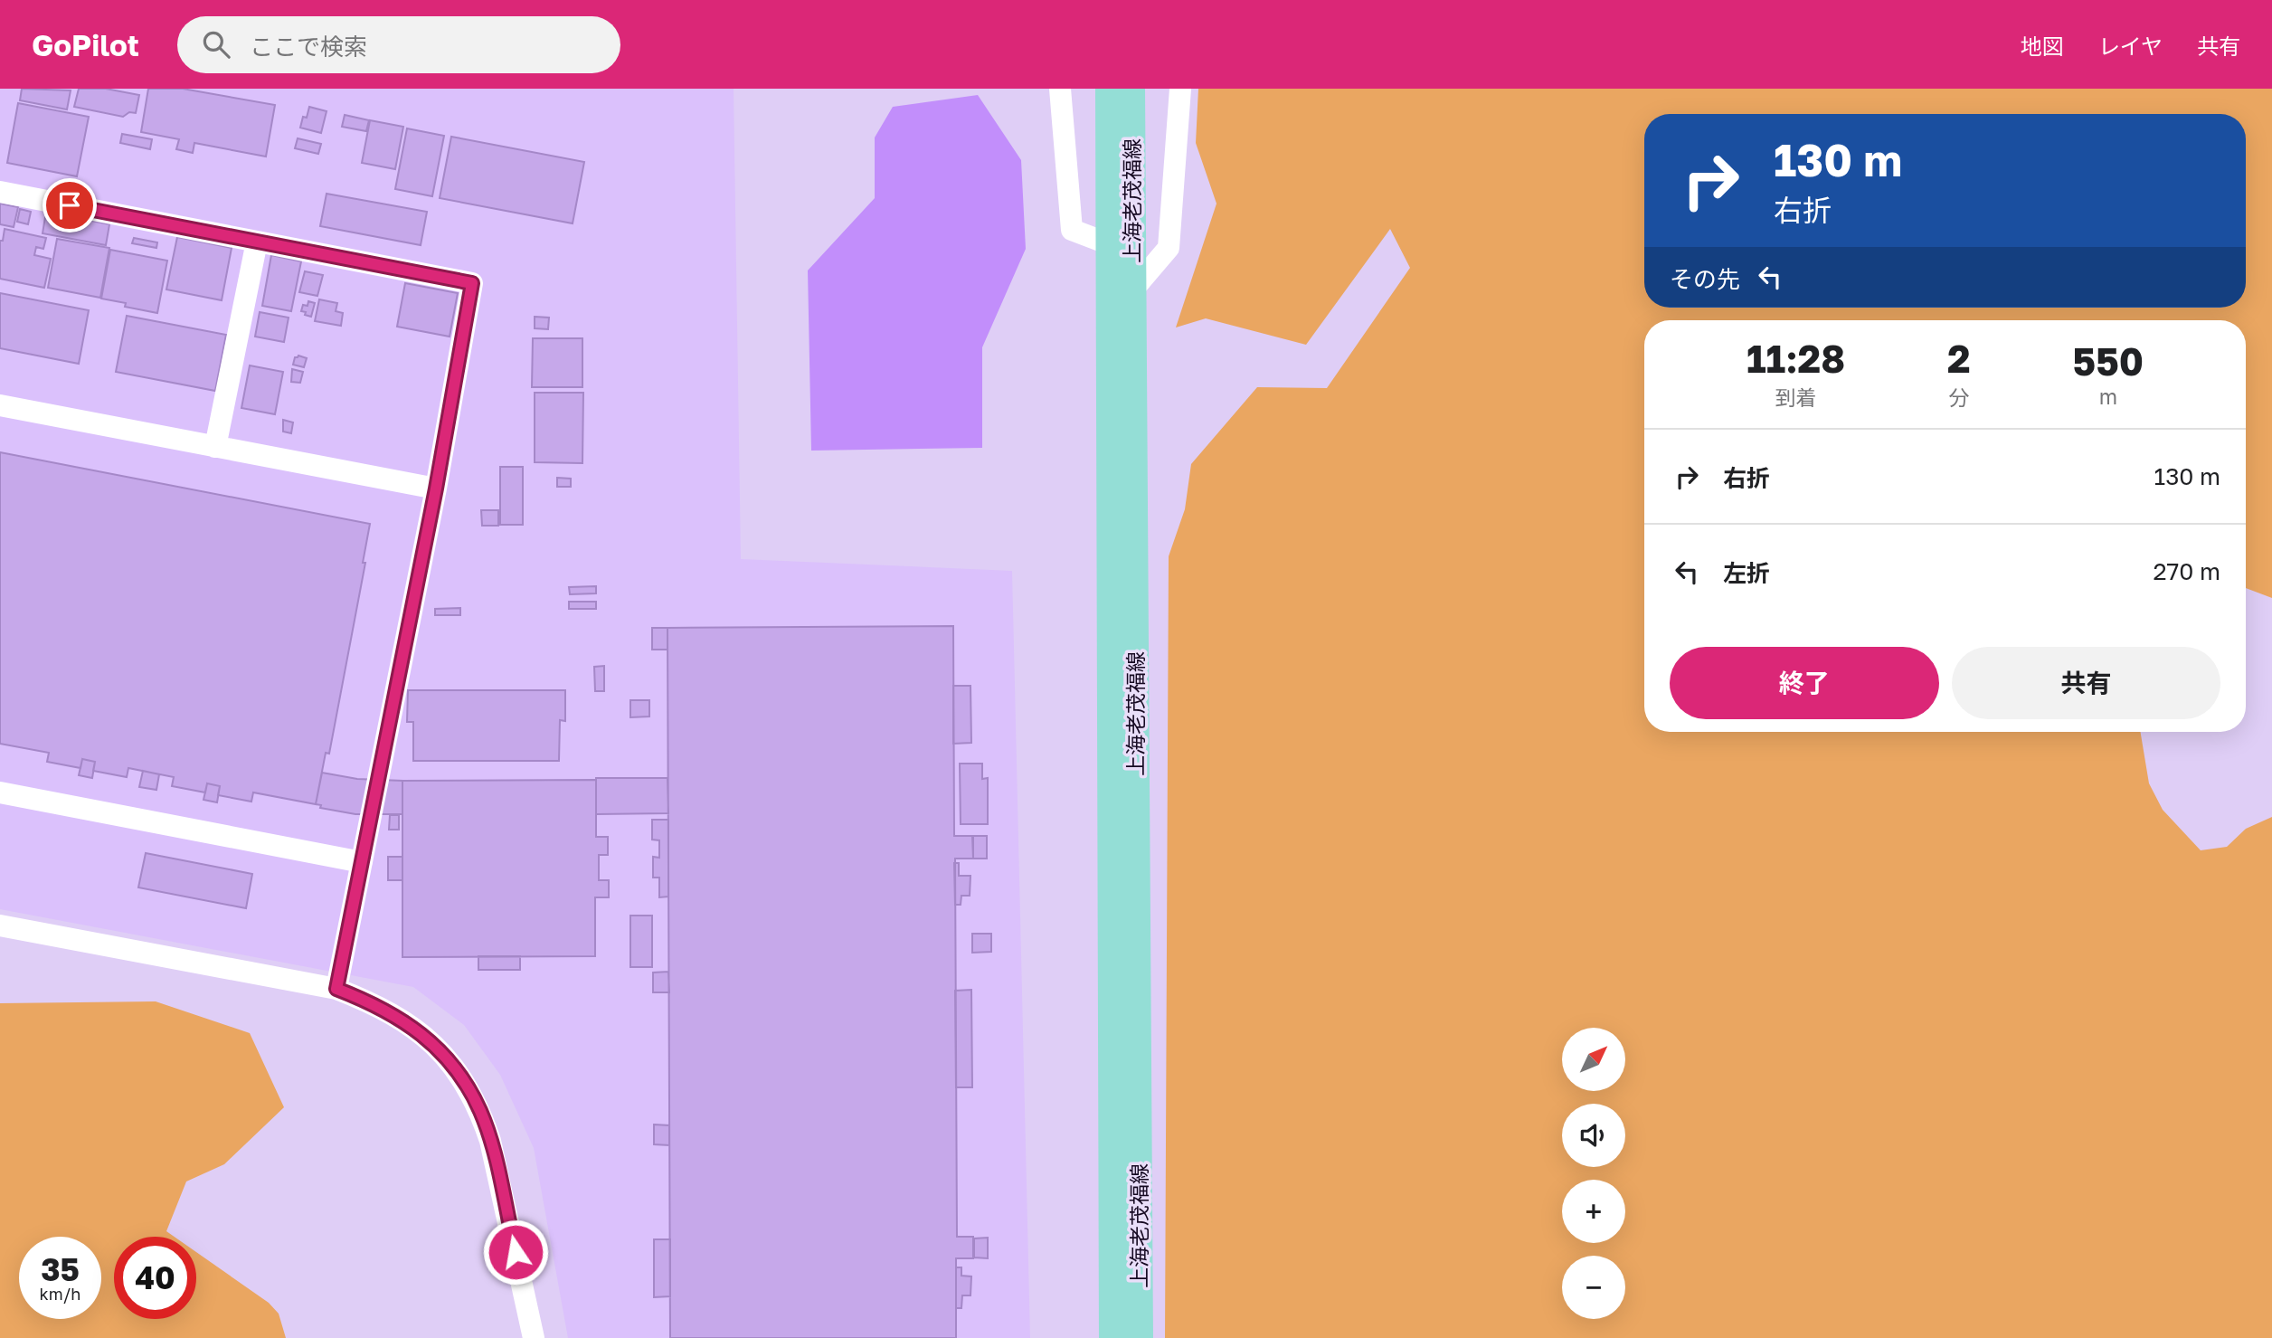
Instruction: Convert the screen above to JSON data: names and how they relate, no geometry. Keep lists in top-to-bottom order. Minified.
{"streets":{"main road":["上海老茂福線"]},"north":"top right","page":{"header":"GoPilot","search":"ここで検索","nav":["地図","レイヤ","共有"],"turn":["130 m","右折"],"then":"その先","eta":["11:28","到着","2","分","550","m"],"list":[{"name":"右折","value":"130 m"},{"name":"左折","value":"270 m"}],"buttons":["終了","共有"],"map_buttons":["+","−"],"speed":"35 km/h","limit":"40"}}
